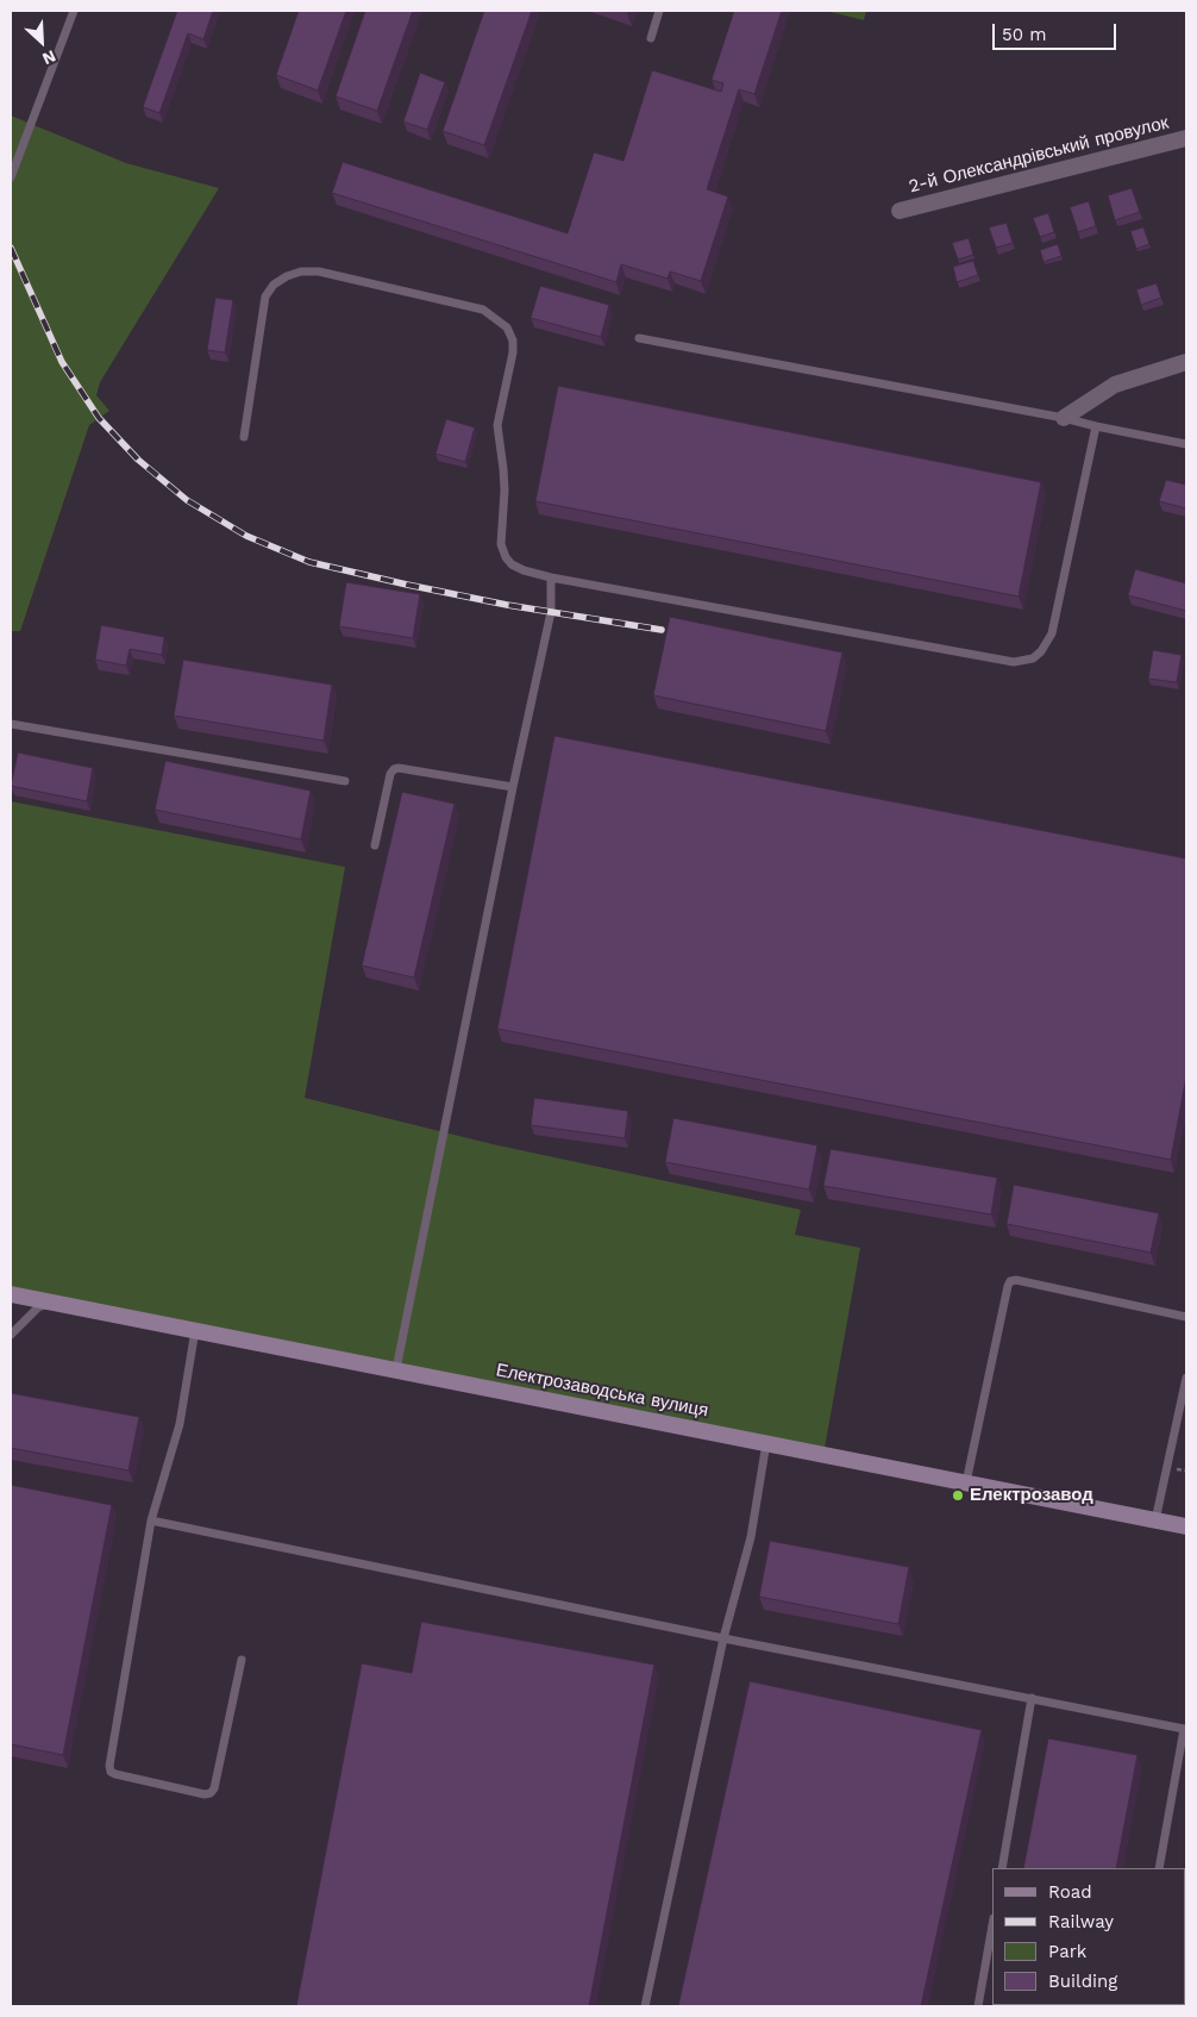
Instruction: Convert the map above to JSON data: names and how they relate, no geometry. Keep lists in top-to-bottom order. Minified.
{"streets":{"main road":["Електрозаводська вулиця"],"street":["2-й Олександрівський провулок"]},"places":["Електрозавод"],"legend":["Road","Railway","Park","Building"],"scale_bar":"50 m","north":"bottom right"}
